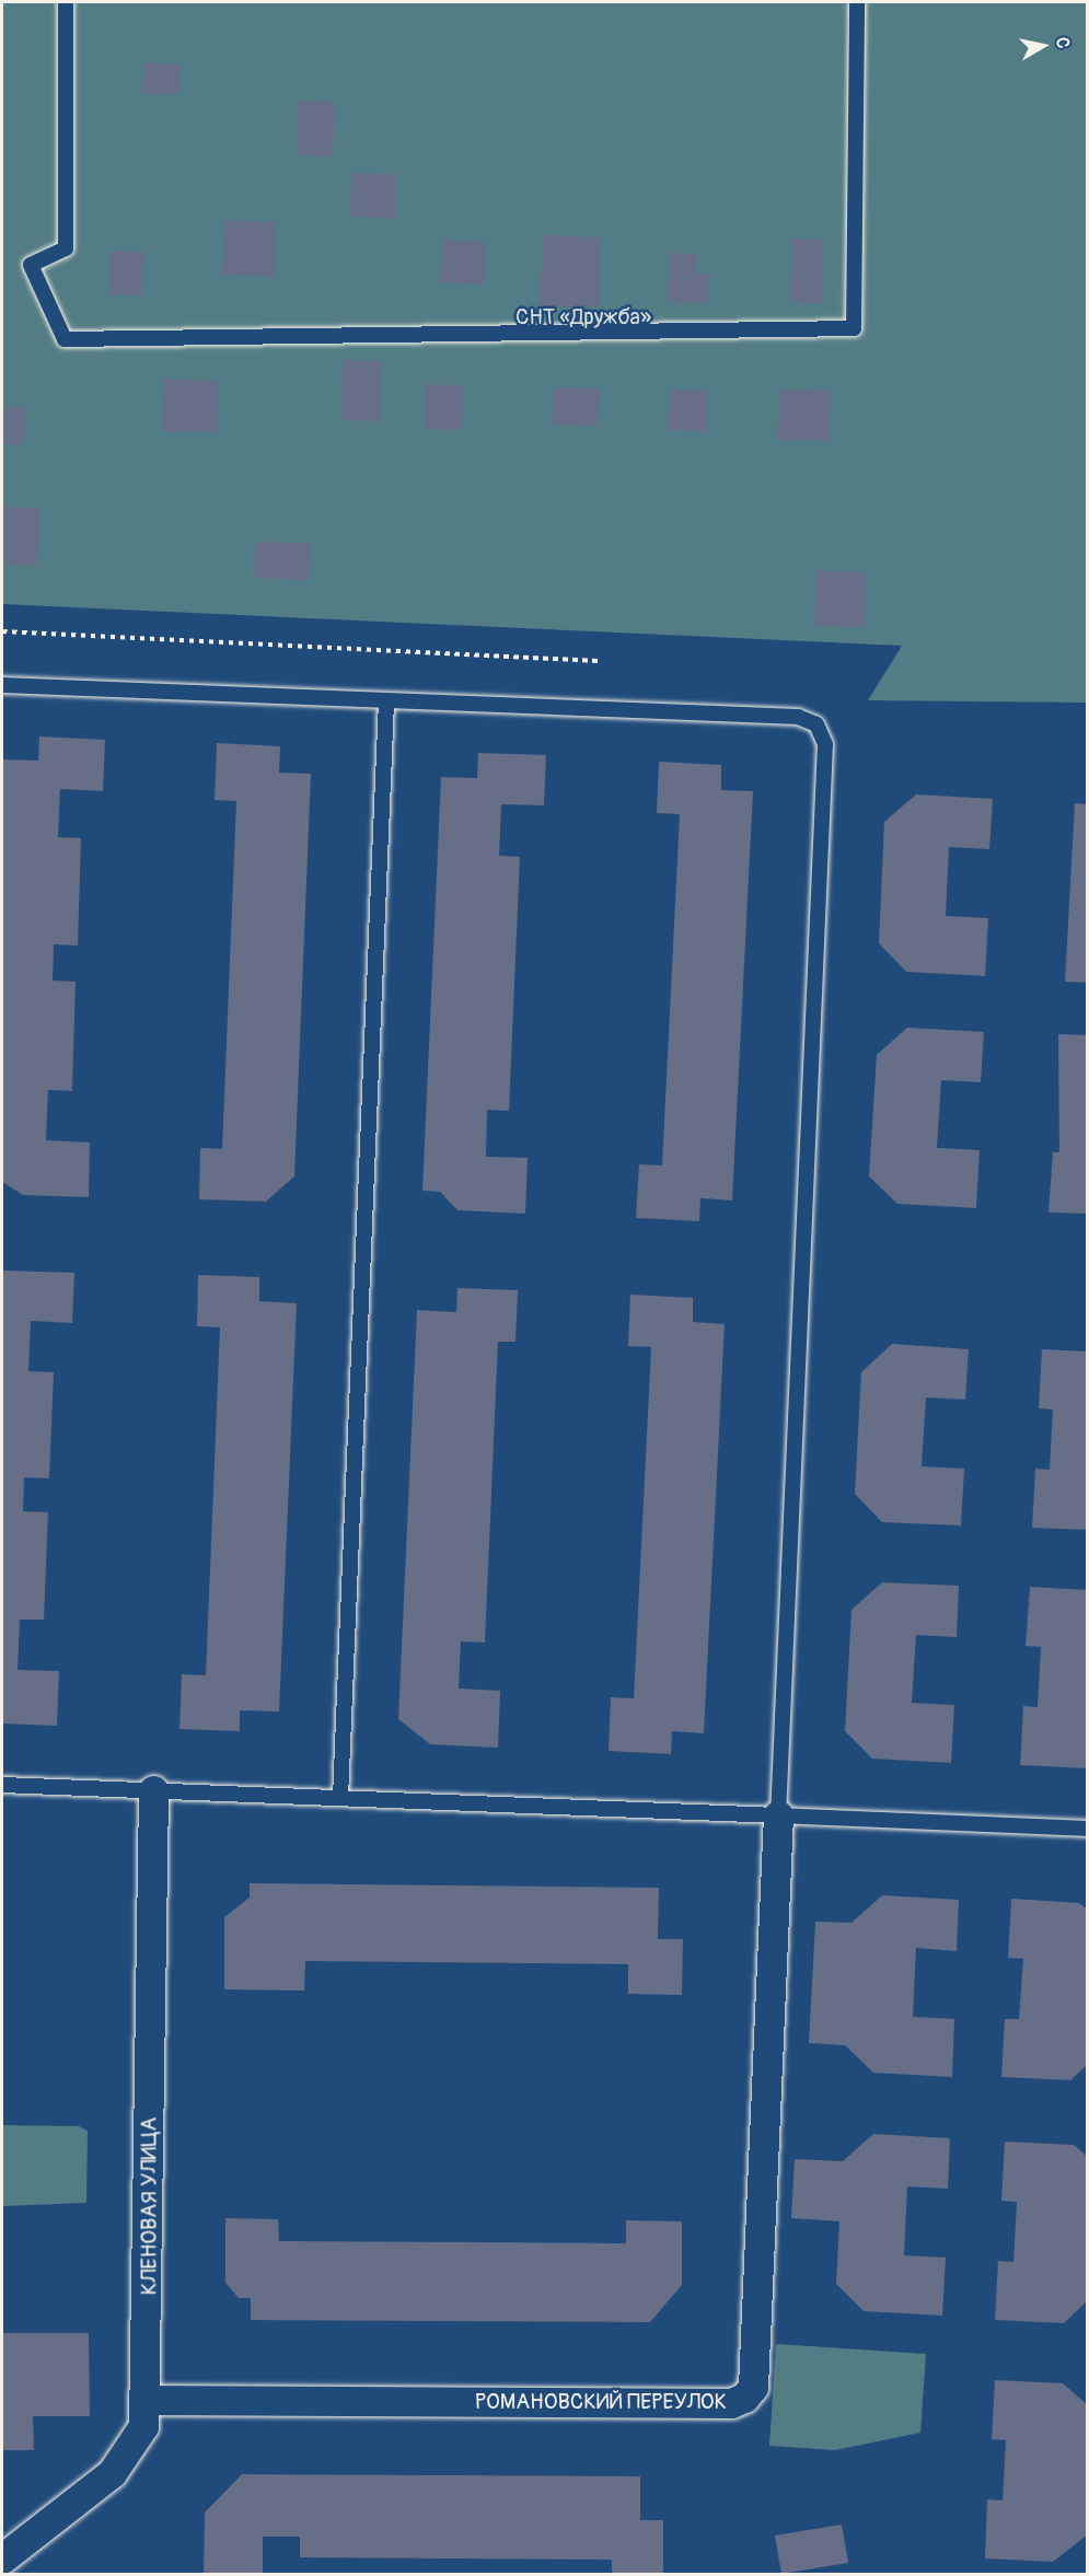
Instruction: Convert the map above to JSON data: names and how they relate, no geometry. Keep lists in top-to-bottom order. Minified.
{"streets":{"street":["КЛЕНОВАЯ УЛИЦА","РОМАНОВСКИЙ ПЕРЕУЛОК"]},"crossings":[["КЛЕНОВАЯ УЛИЦА","РОМАНОВСКИЙ ПЕРЕУЛОК"]],"parks":["СНТ «Дружба»"],"north":"right"}
